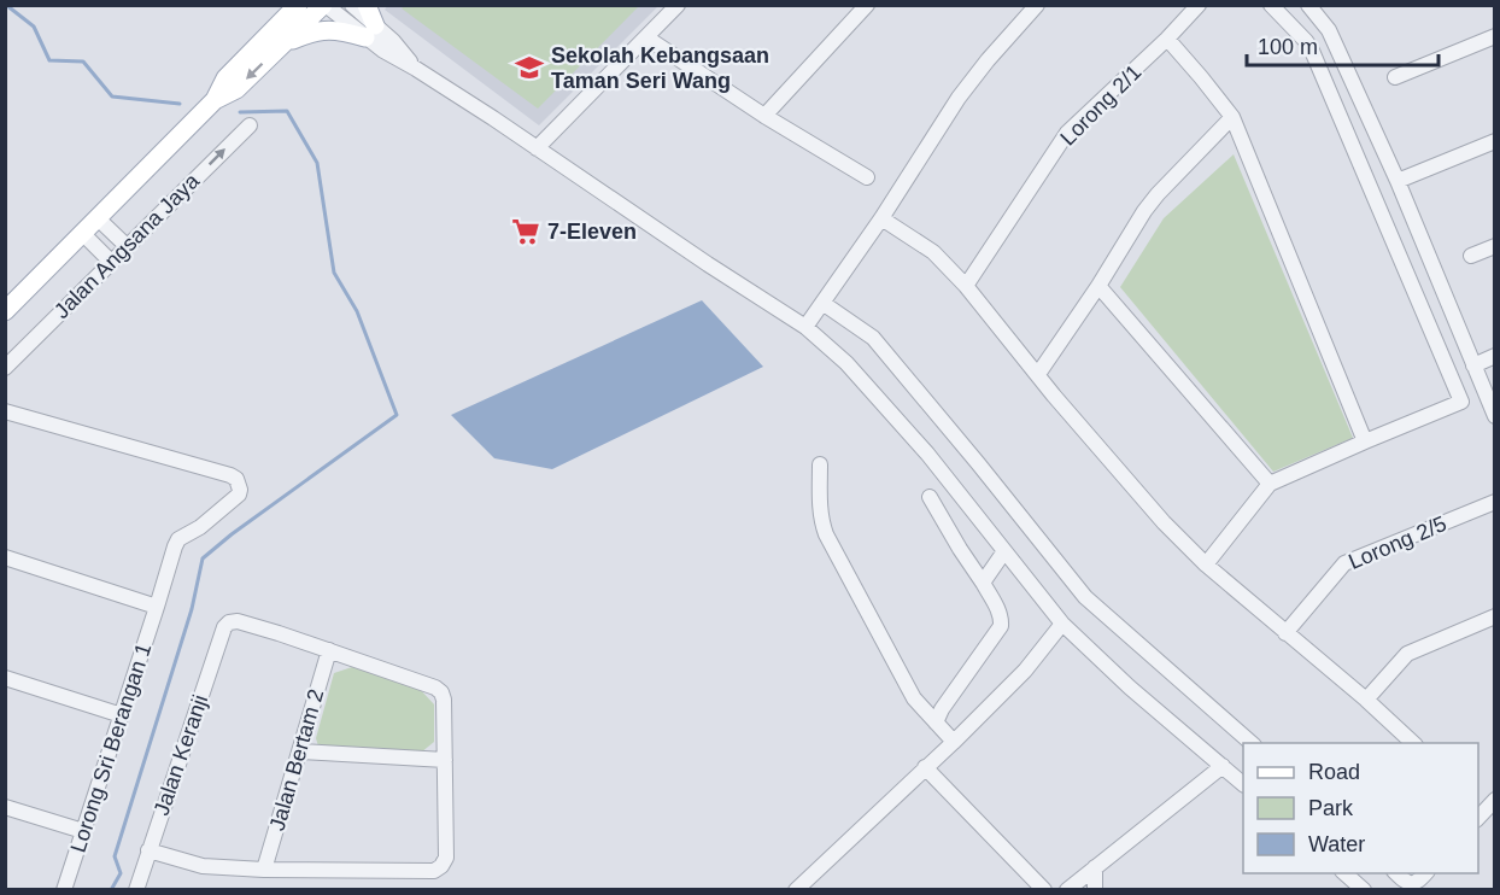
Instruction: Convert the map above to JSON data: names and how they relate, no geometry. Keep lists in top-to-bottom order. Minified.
{"streets":{"street":["Lorong 2/1","Jalan Angsana Jaya","Lorong 2/5","Lorong Sri Berangan 1","Jalan Keranji","Jalan Bertam 2"]},"crossings":[["Jalan Keranji","Jalan Bertam 2"]],"one_way":["Jalan Angsana Jaya"],"places":{"school or university":["Sekolah Kebangsaan Taman Seri Wang"],"supermarket":["7-Eleven"]},"legend":["Road","Park","Water"],"scale_bar":"100 m"}
